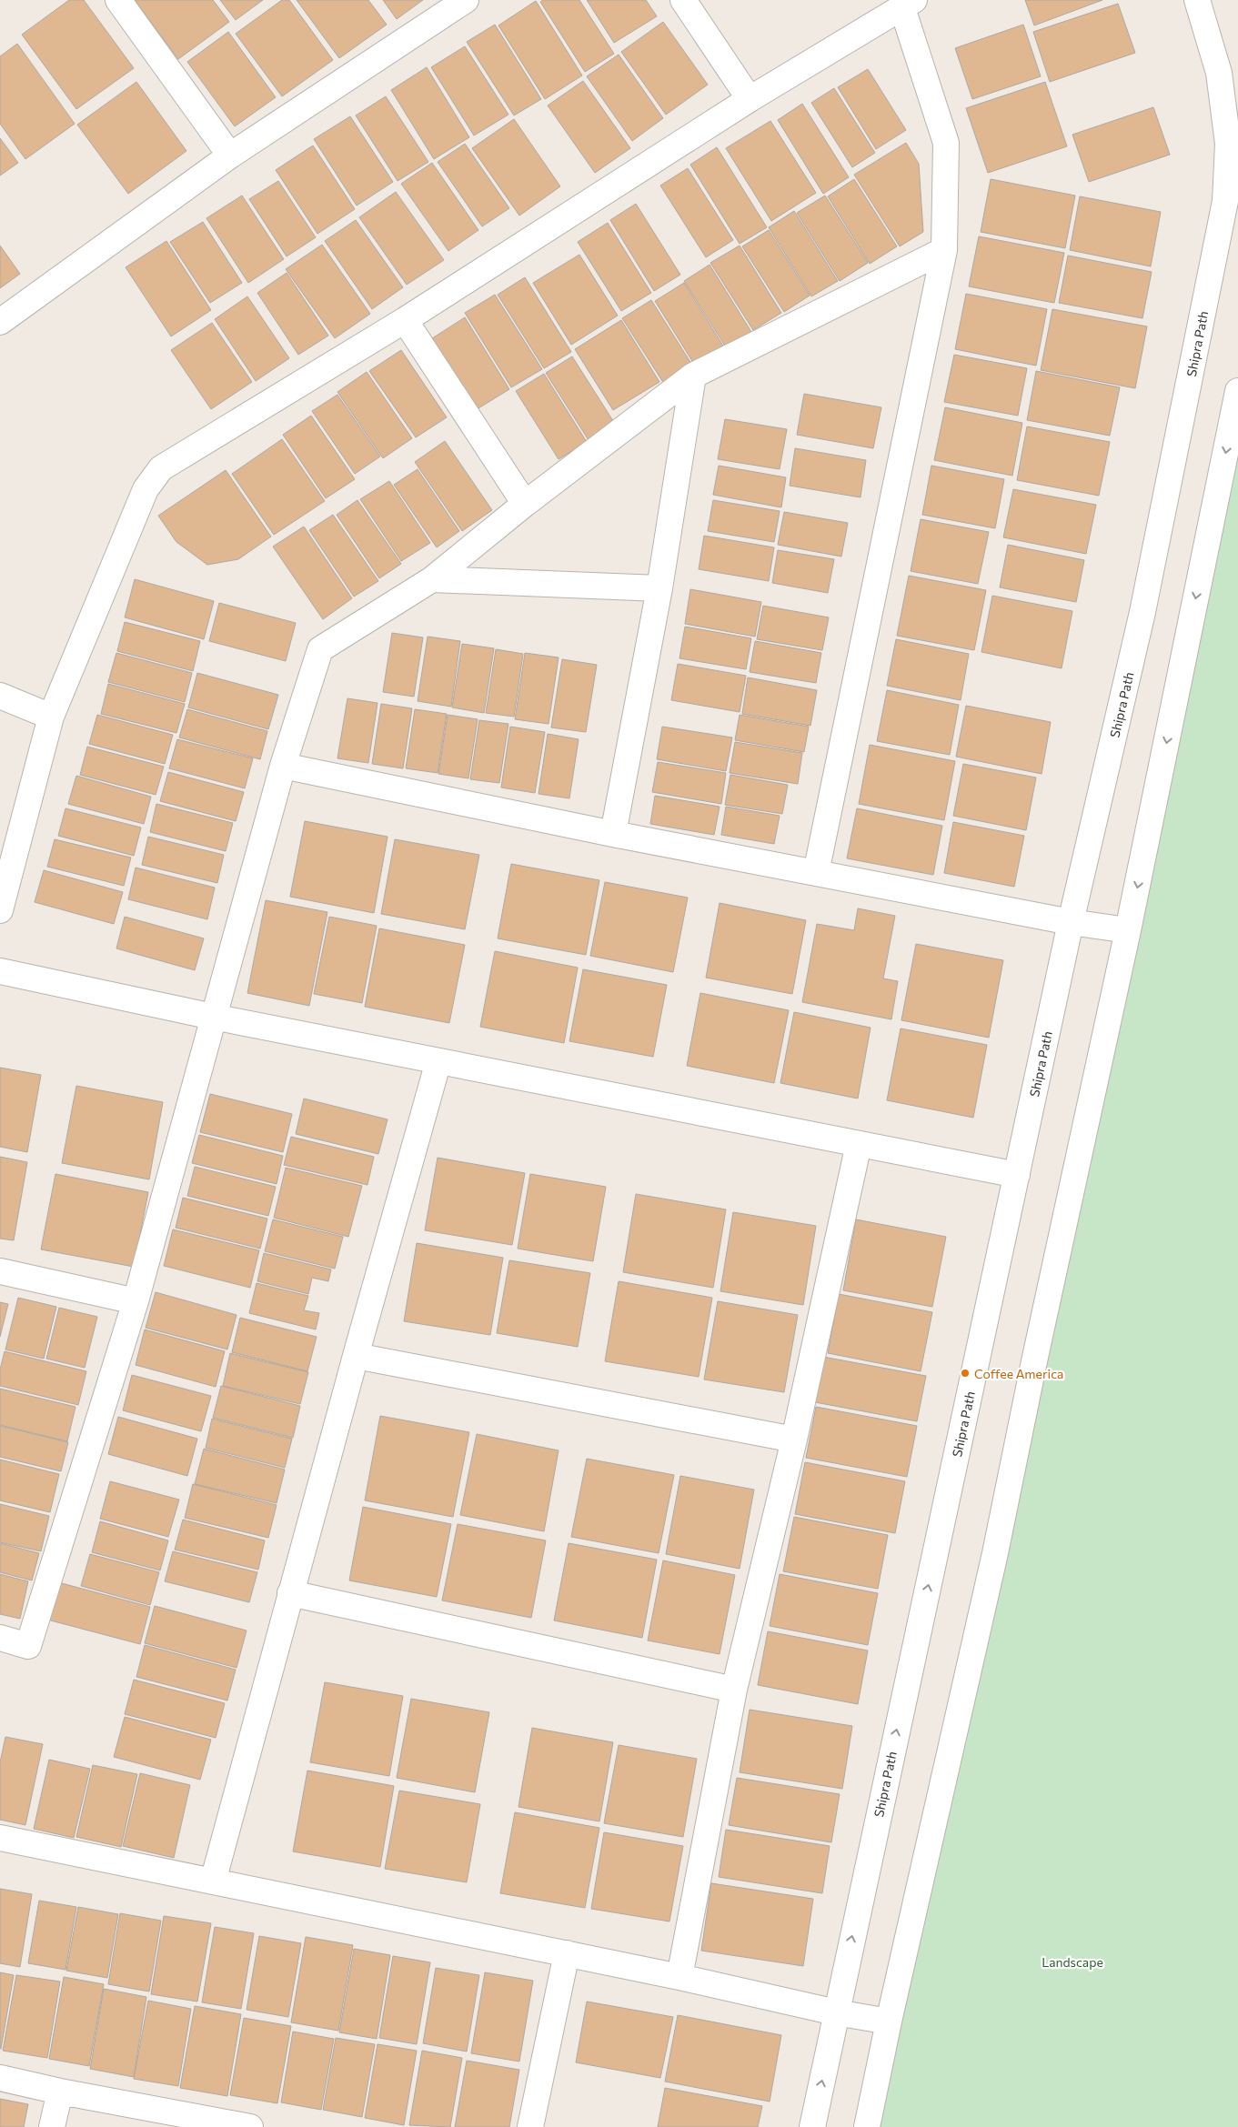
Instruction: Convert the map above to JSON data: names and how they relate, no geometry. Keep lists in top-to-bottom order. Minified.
{"streets":{"street":["Shipra Path"]},"parks":["Landscape"],"places":["Coffee America"]}
